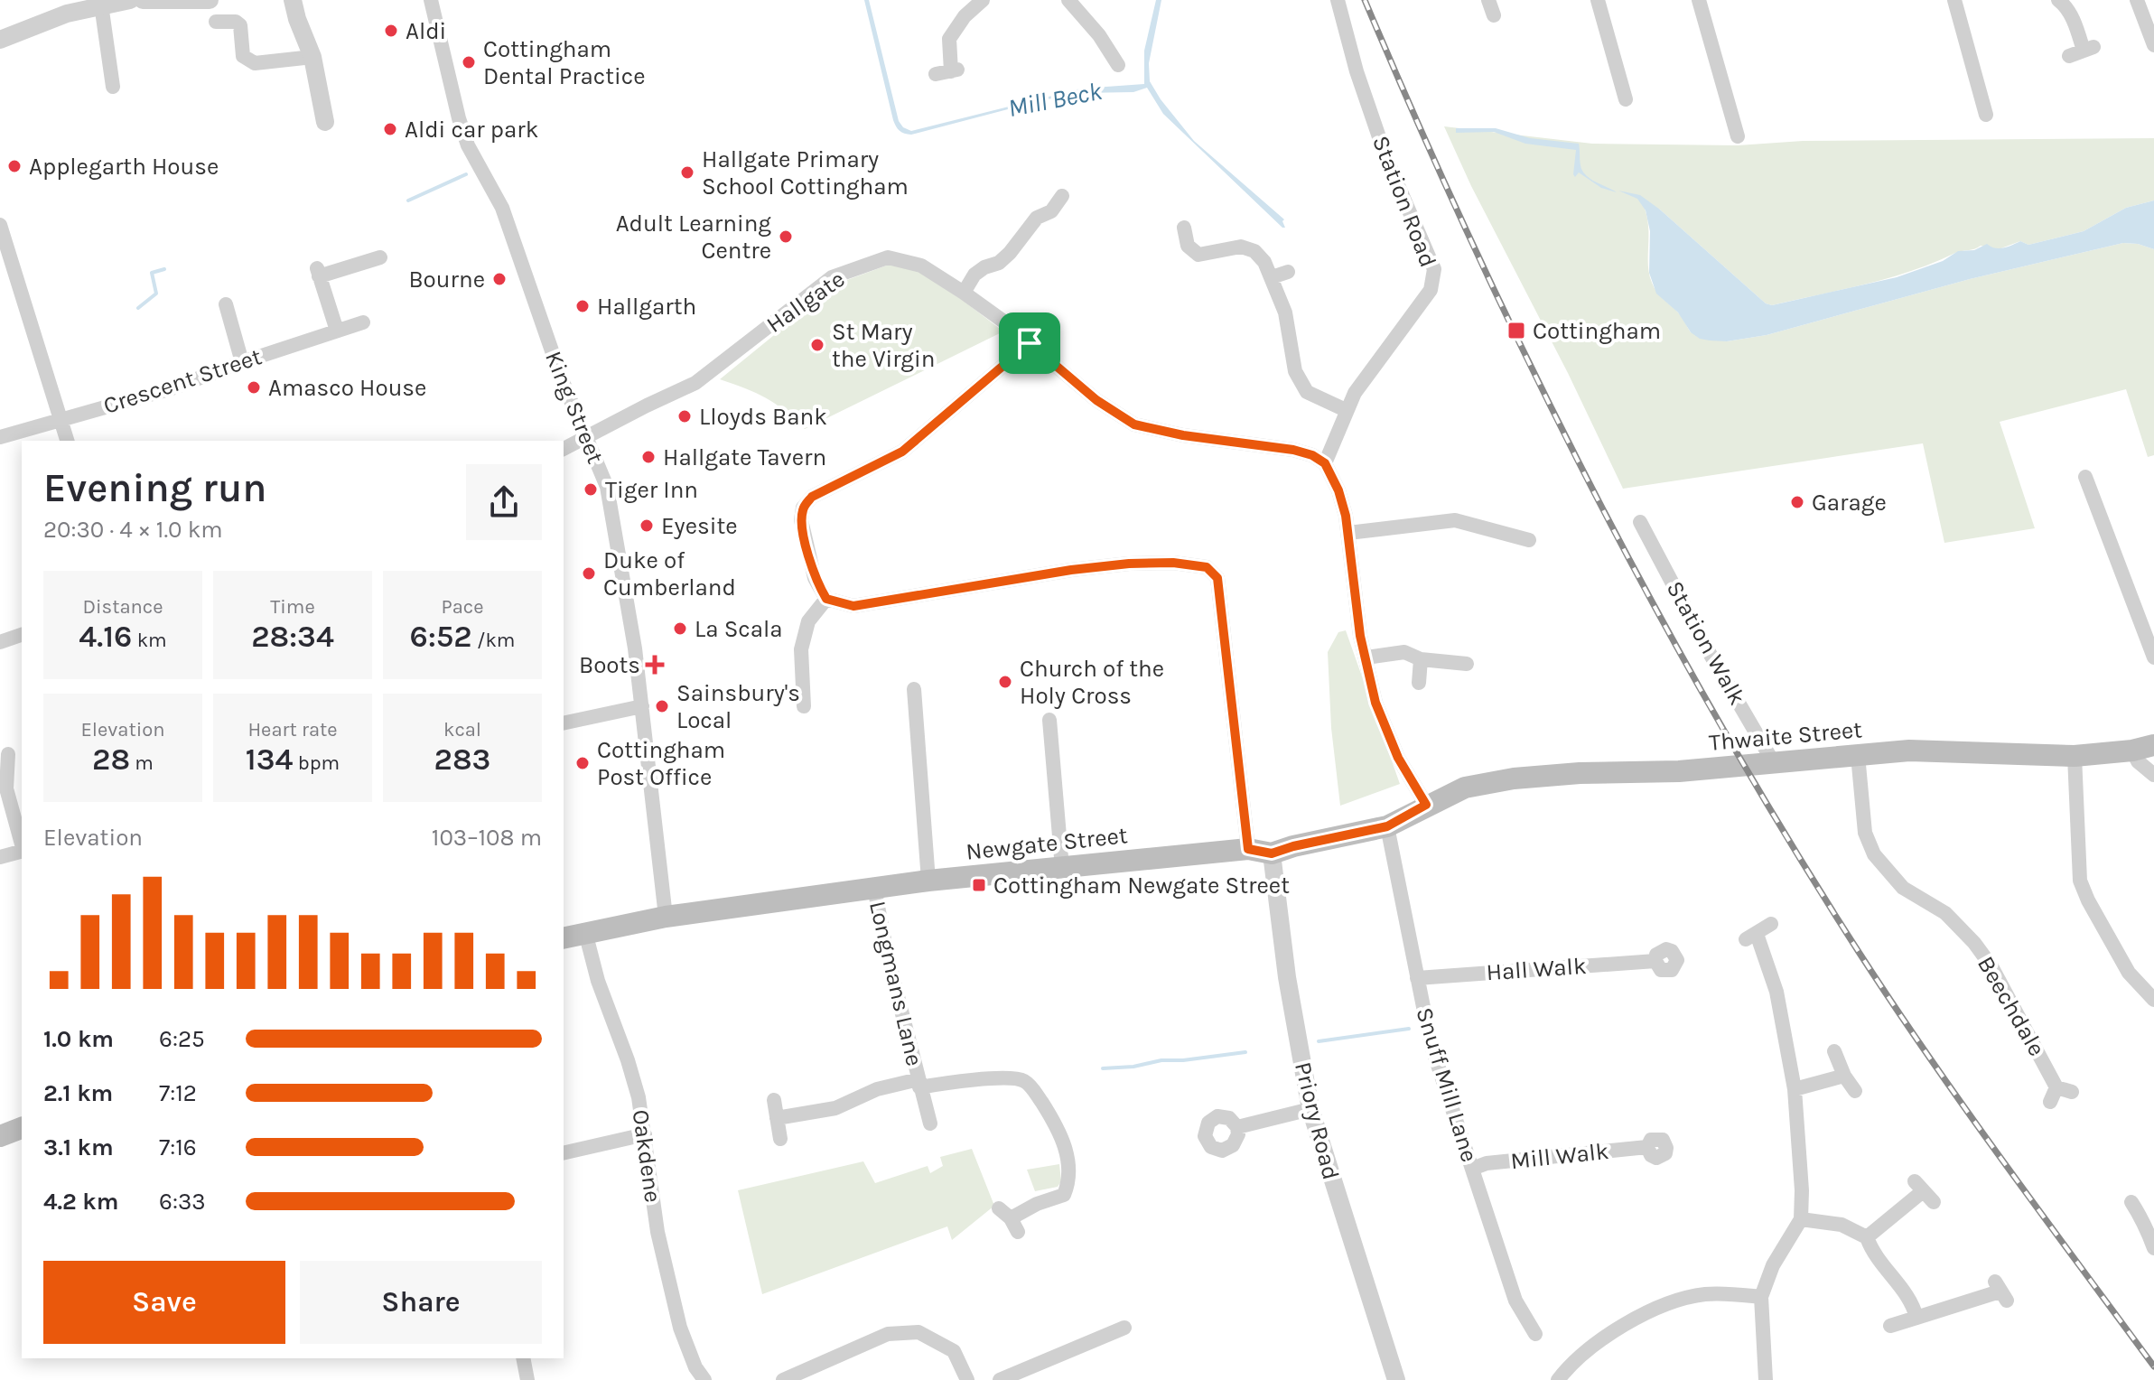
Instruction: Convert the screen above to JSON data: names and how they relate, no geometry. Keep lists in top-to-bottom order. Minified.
{"streets":{"main road":["Thwaite Street","Newgate Street"],"street":["Station Road","Hallgate","Crescent Street","King Street","Station Walk","Hall Walk","Longmans Lane","Beechdale","Snuff Mill Lane","Priory Road","Oakdene","Mill Walk"]},"crossings":[["Station Road","Hallgate"],["Hallgate","King Street"],["King Street","Newgate Street"],["Station Walk","Thwaite Street"],["Thwaite Street","Newgate Street"],["Thwaite Street","Beechdale"],["Newgate Street","Longmans Lane"],["Newgate Street","Snuff Mill Lane"],["Newgate Street","Priory Road"],["Newgate Street","Oakdene"],["Hall Walk","Snuff Mill Lane"],["Snuff Mill Lane","Mill Walk"]],"water":["Mill Beck"],"places":{"other":["Aldi","Cottingham Dental Practice","Aldi car park","Applegarth House","Hallgate Primary School Cottingham","Adult Learning Centre","Bourne","Hallgarth","St Mary the Virgin","Amasco House","Lloyds Bank","Hallgate Tavern","Tiger Inn","Garage","Eyesite","Duke of Cumberland","La Scala","Church of the Holy Cross","Sainsbury's Local","Cottingham Post Office"],"transit":["Cottingham","Cottingham Newgate Street"],"health":["Boots"]},"page":{"heading":["Evening run","20:30 · 4 × 1.0 km"],"stats":[["Distance","4.16 km"],["Time","28:34"],["Pace","6:52 /km"],["Elevation","28 m"],["Heart rate","134 bpm"],["kcal","283"]],"chart":["Elevation","103–108 m"],"list":[{"name":"1.0 km","note":"6:25"},{"name":"2.1 km","note":"7:12"},{"name":"3.1 km","note":"7:16"},{"name":"4.2 km","note":"6:33"}],"buttons":["Save","Share"]}}
